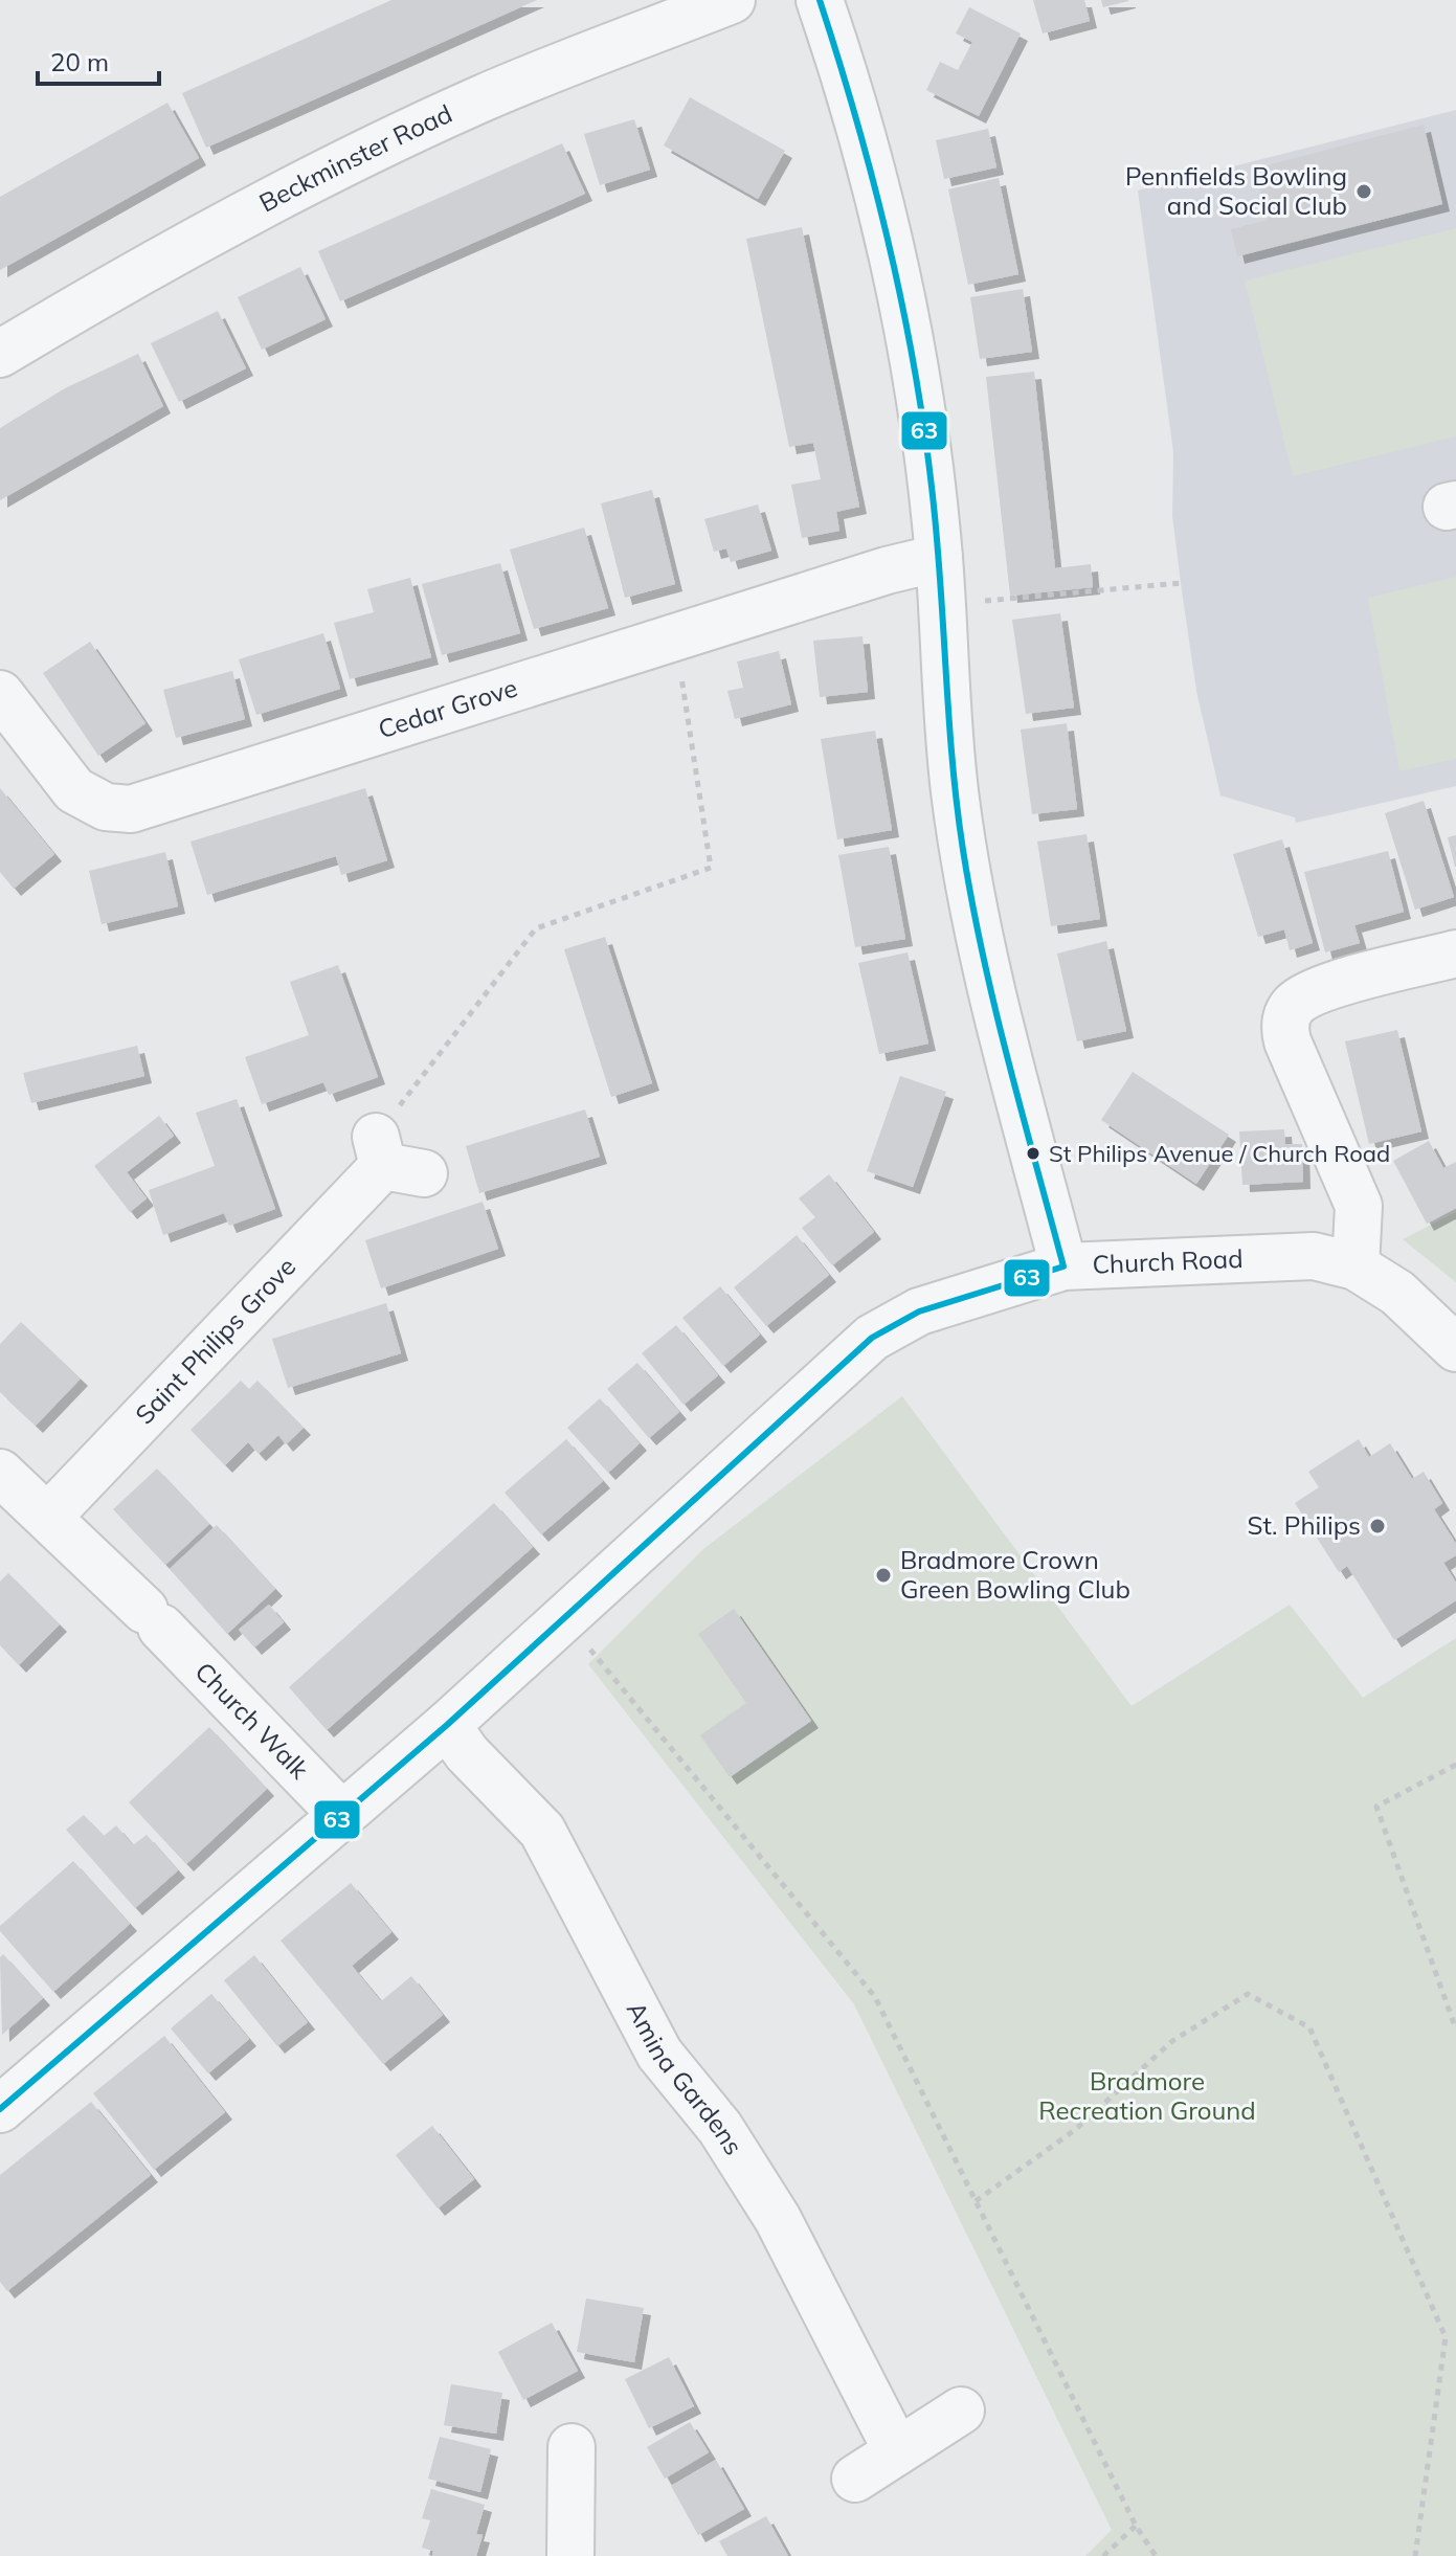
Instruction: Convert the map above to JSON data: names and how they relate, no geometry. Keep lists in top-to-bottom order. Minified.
{"streets":{"street":["Beckminster Road","Cedar Grove","Church Road","Saint Philips Grove","Church Walk","Amina Gardens"]},"crossings":[["Church Road","Church Walk"],["Church Road","Amina Gardens"],["Saint Philips Grove","Church Walk"]],"parks":["Bradmore Recreation Ground"],"places":["Pennfields Bowling and Social Club","St Philips Avenue / Church Road","St. Philips","Bradmore Crown Green Bowling Club"],"lines":["transit line 63"],"scale_bar":"20 m"}
